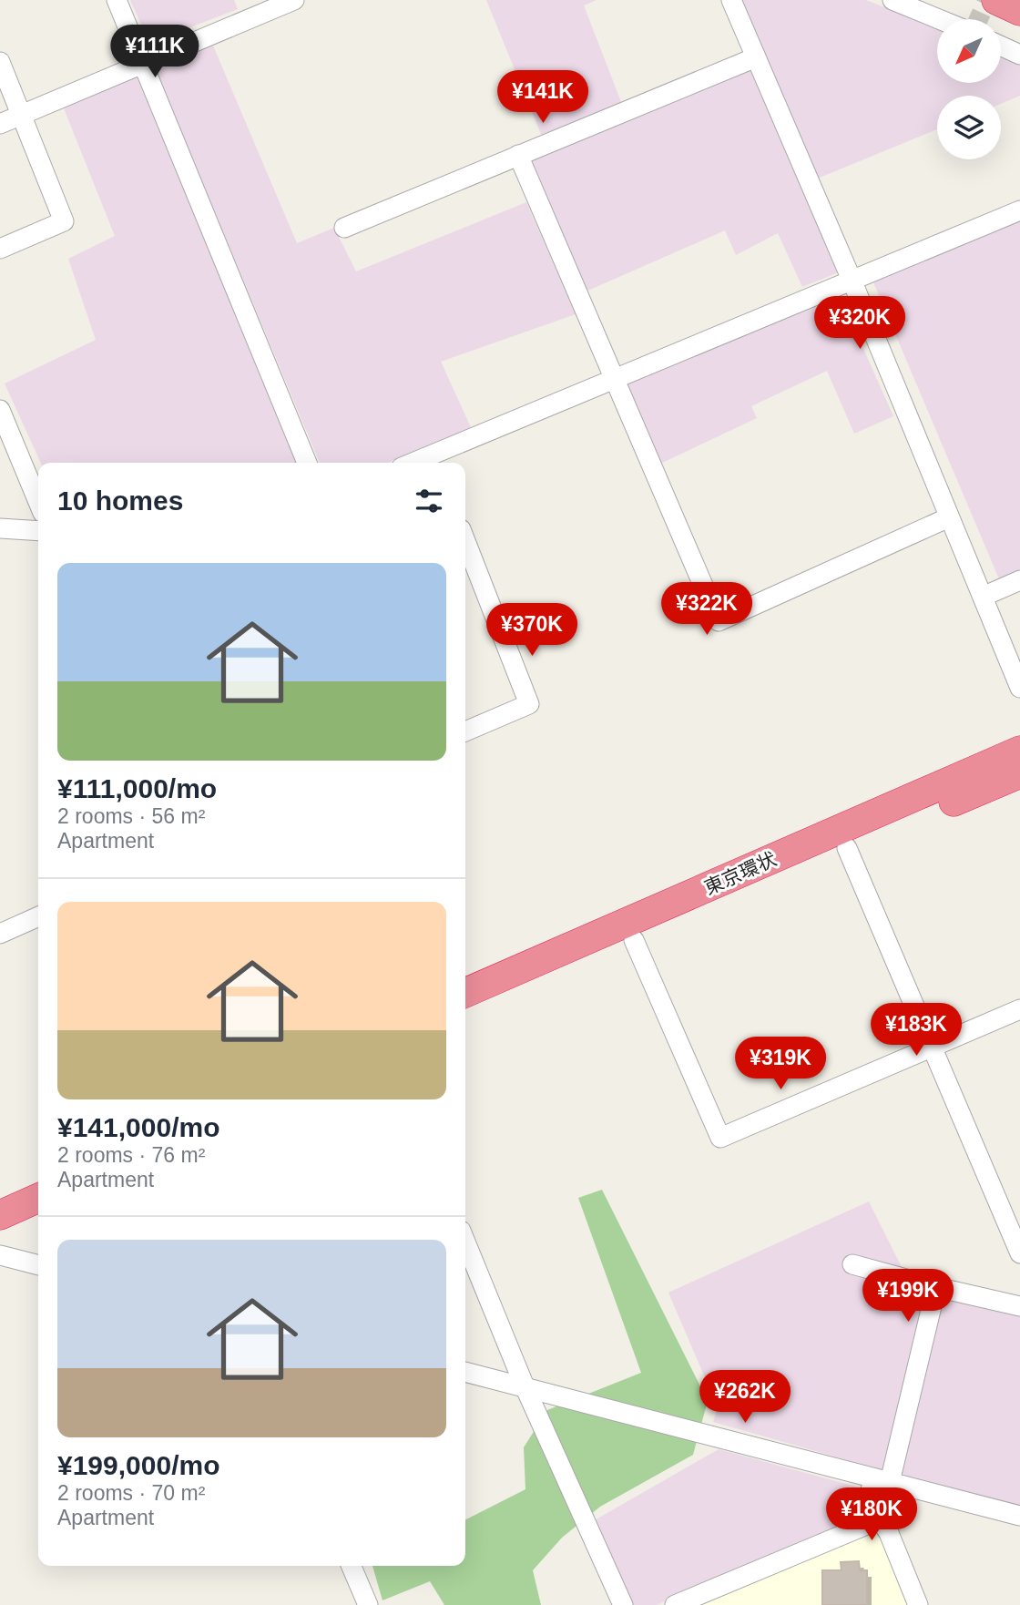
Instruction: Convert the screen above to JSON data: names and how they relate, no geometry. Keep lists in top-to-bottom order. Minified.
{"streets":{"highway":["東京環状"]},"north":"bottom left","page":{"price":["¥111K","¥141K","¥320K","¥322K","¥370K","¥183K","¥319K","¥199K","¥262K","¥180K"],"heading":"10 homes","list":[{"name":"¥111,000/mo","note":"2 rooms · 56 m² · Apartment"},{"name":"¥141,000/mo","note":"2 rooms · 76 m² · Apartment"},{"name":"¥199,000/mo","note":"2 rooms · 70 m² · Apartment"}]}}
